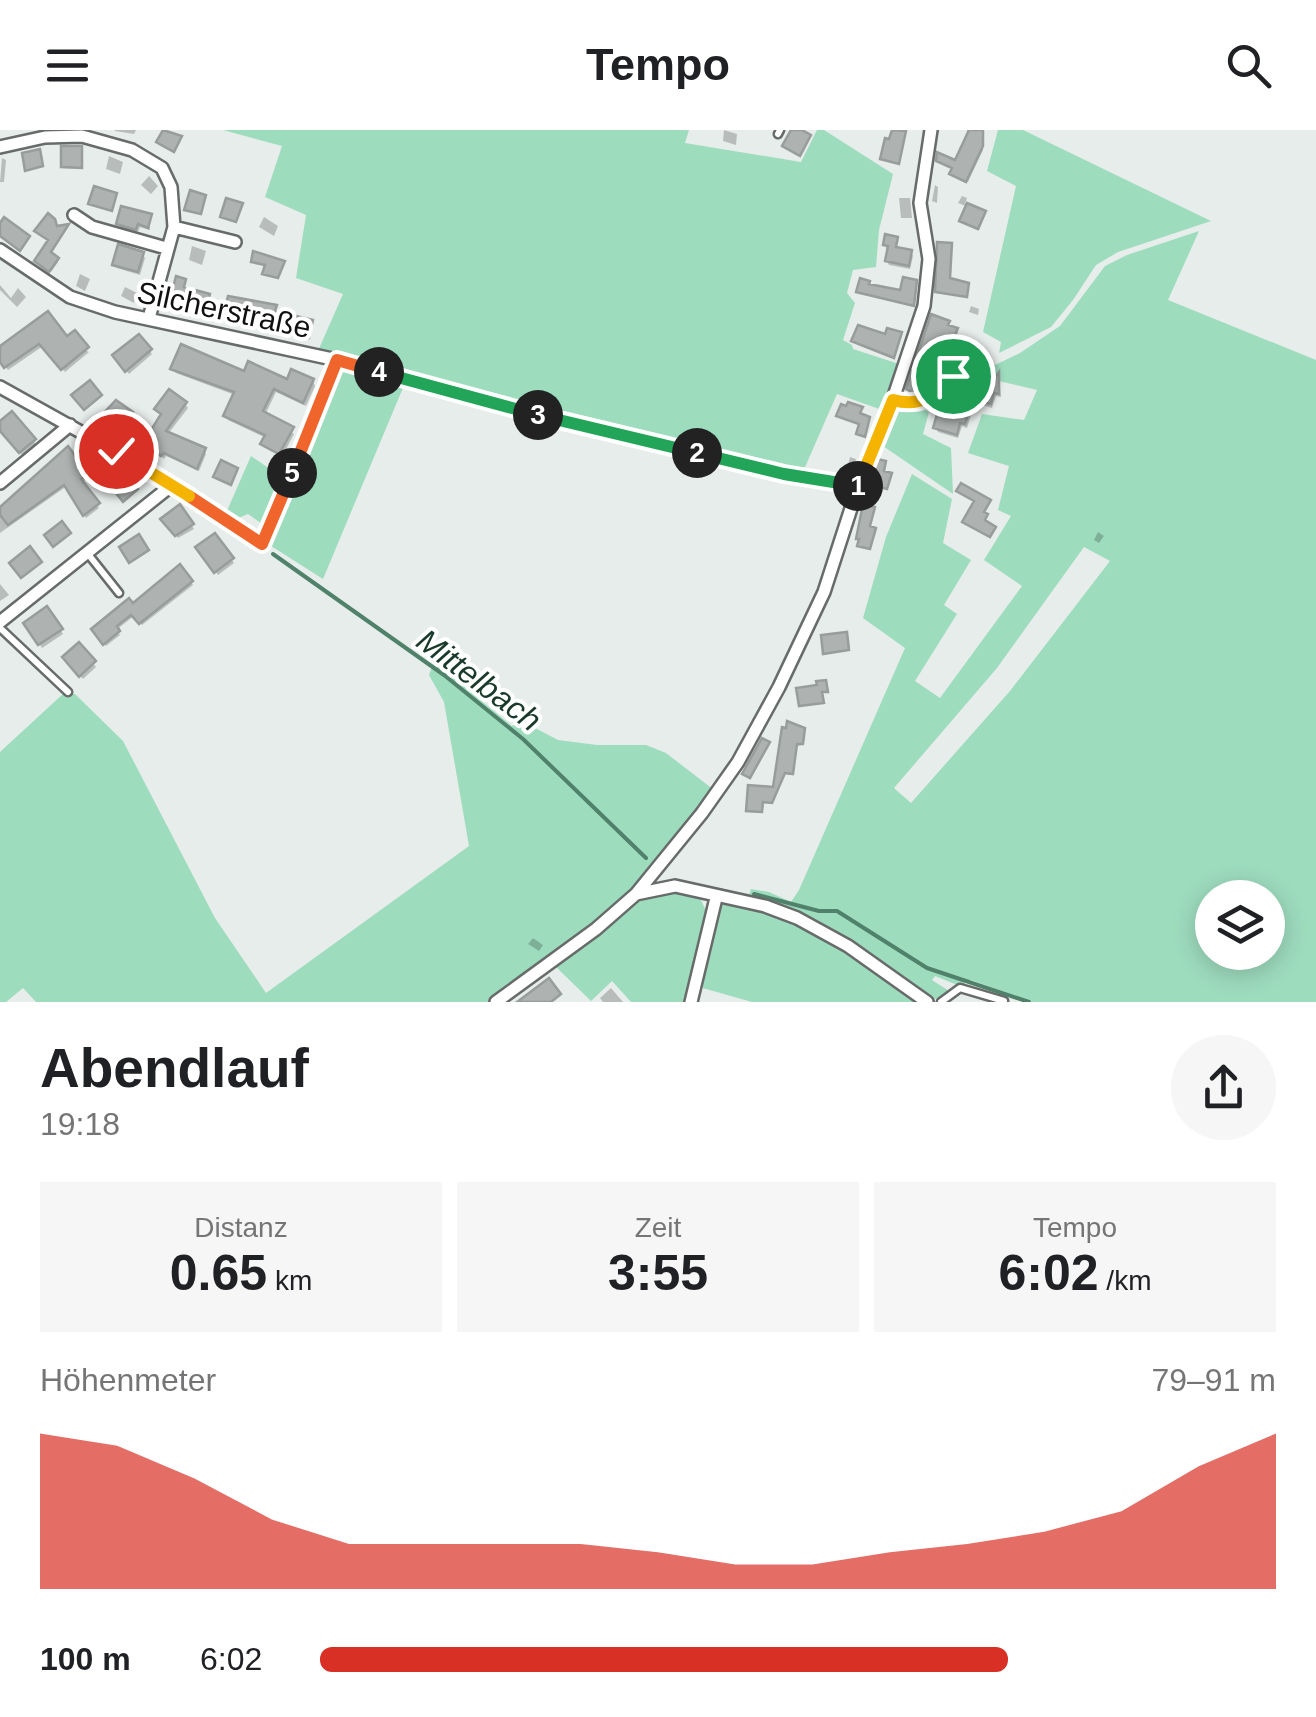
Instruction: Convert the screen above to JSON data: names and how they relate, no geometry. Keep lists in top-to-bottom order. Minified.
{"streets":{"street":["Silcherstraße"]},"water":["Mittelbach"],"page":{"header":"Tempo","pins":["4","3","2","5","1"],"heading":["Abendlauf","19:18"],"stats":[["Distanz","0.65 km"],["Zeit","3:55"],["Tempo","6:02 /km"]],"chart":["Höhenmeter","79–91 m"],"list":[{"name":"100 m","note":"6:02"}]}}
